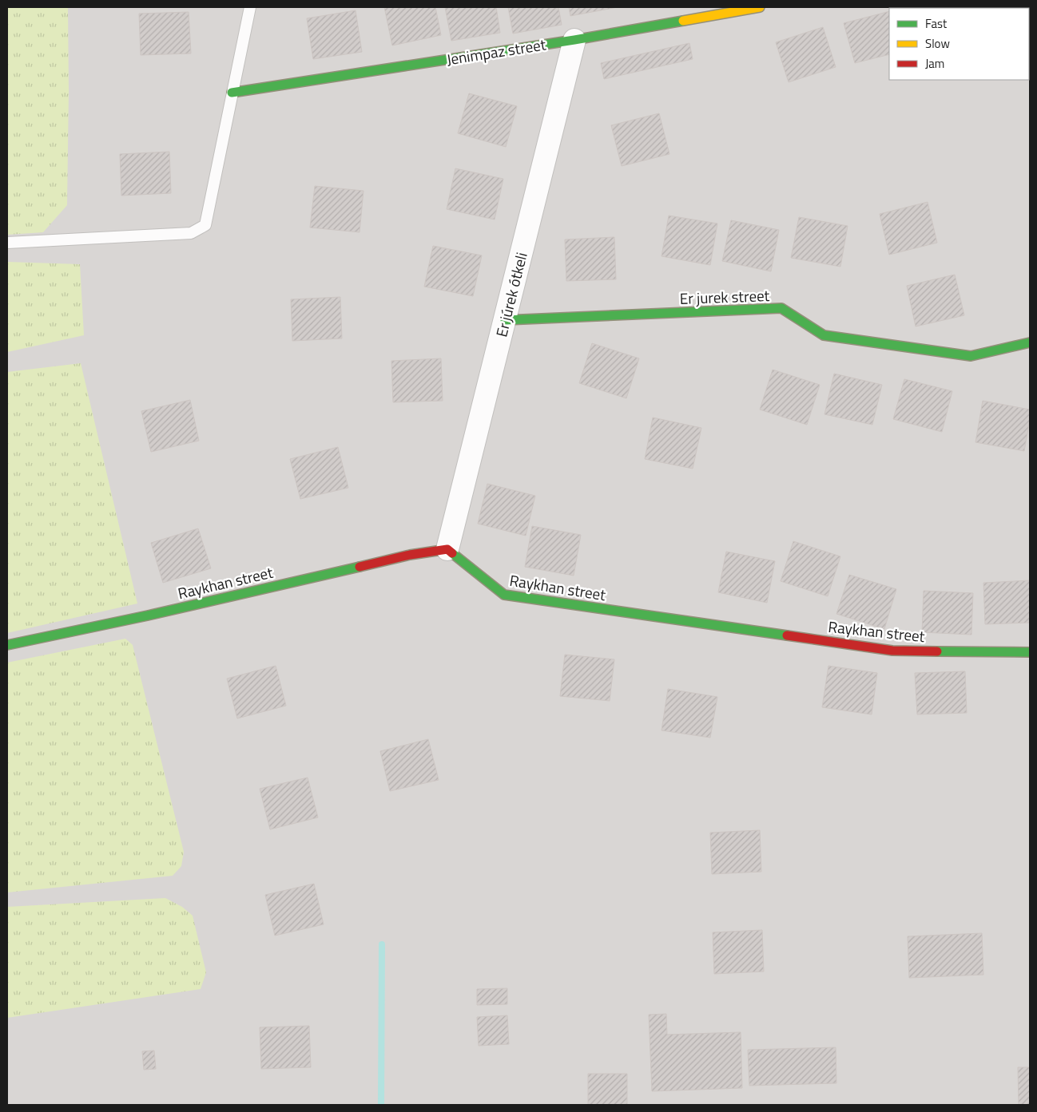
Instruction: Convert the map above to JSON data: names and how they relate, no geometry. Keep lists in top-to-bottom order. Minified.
{"streets":{"street":["Jenimpaz street","Er júrek ótkeli","Er jurek street","Raykhan street"]},"crossings":[["Jenimpaz street","Er júrek ótkeli"],["Er júrek ótkeli","Er jurek street"],["Er júrek ótkeli","Raykhan street"]],"legend":["Fast","Slow","Jam"]}
